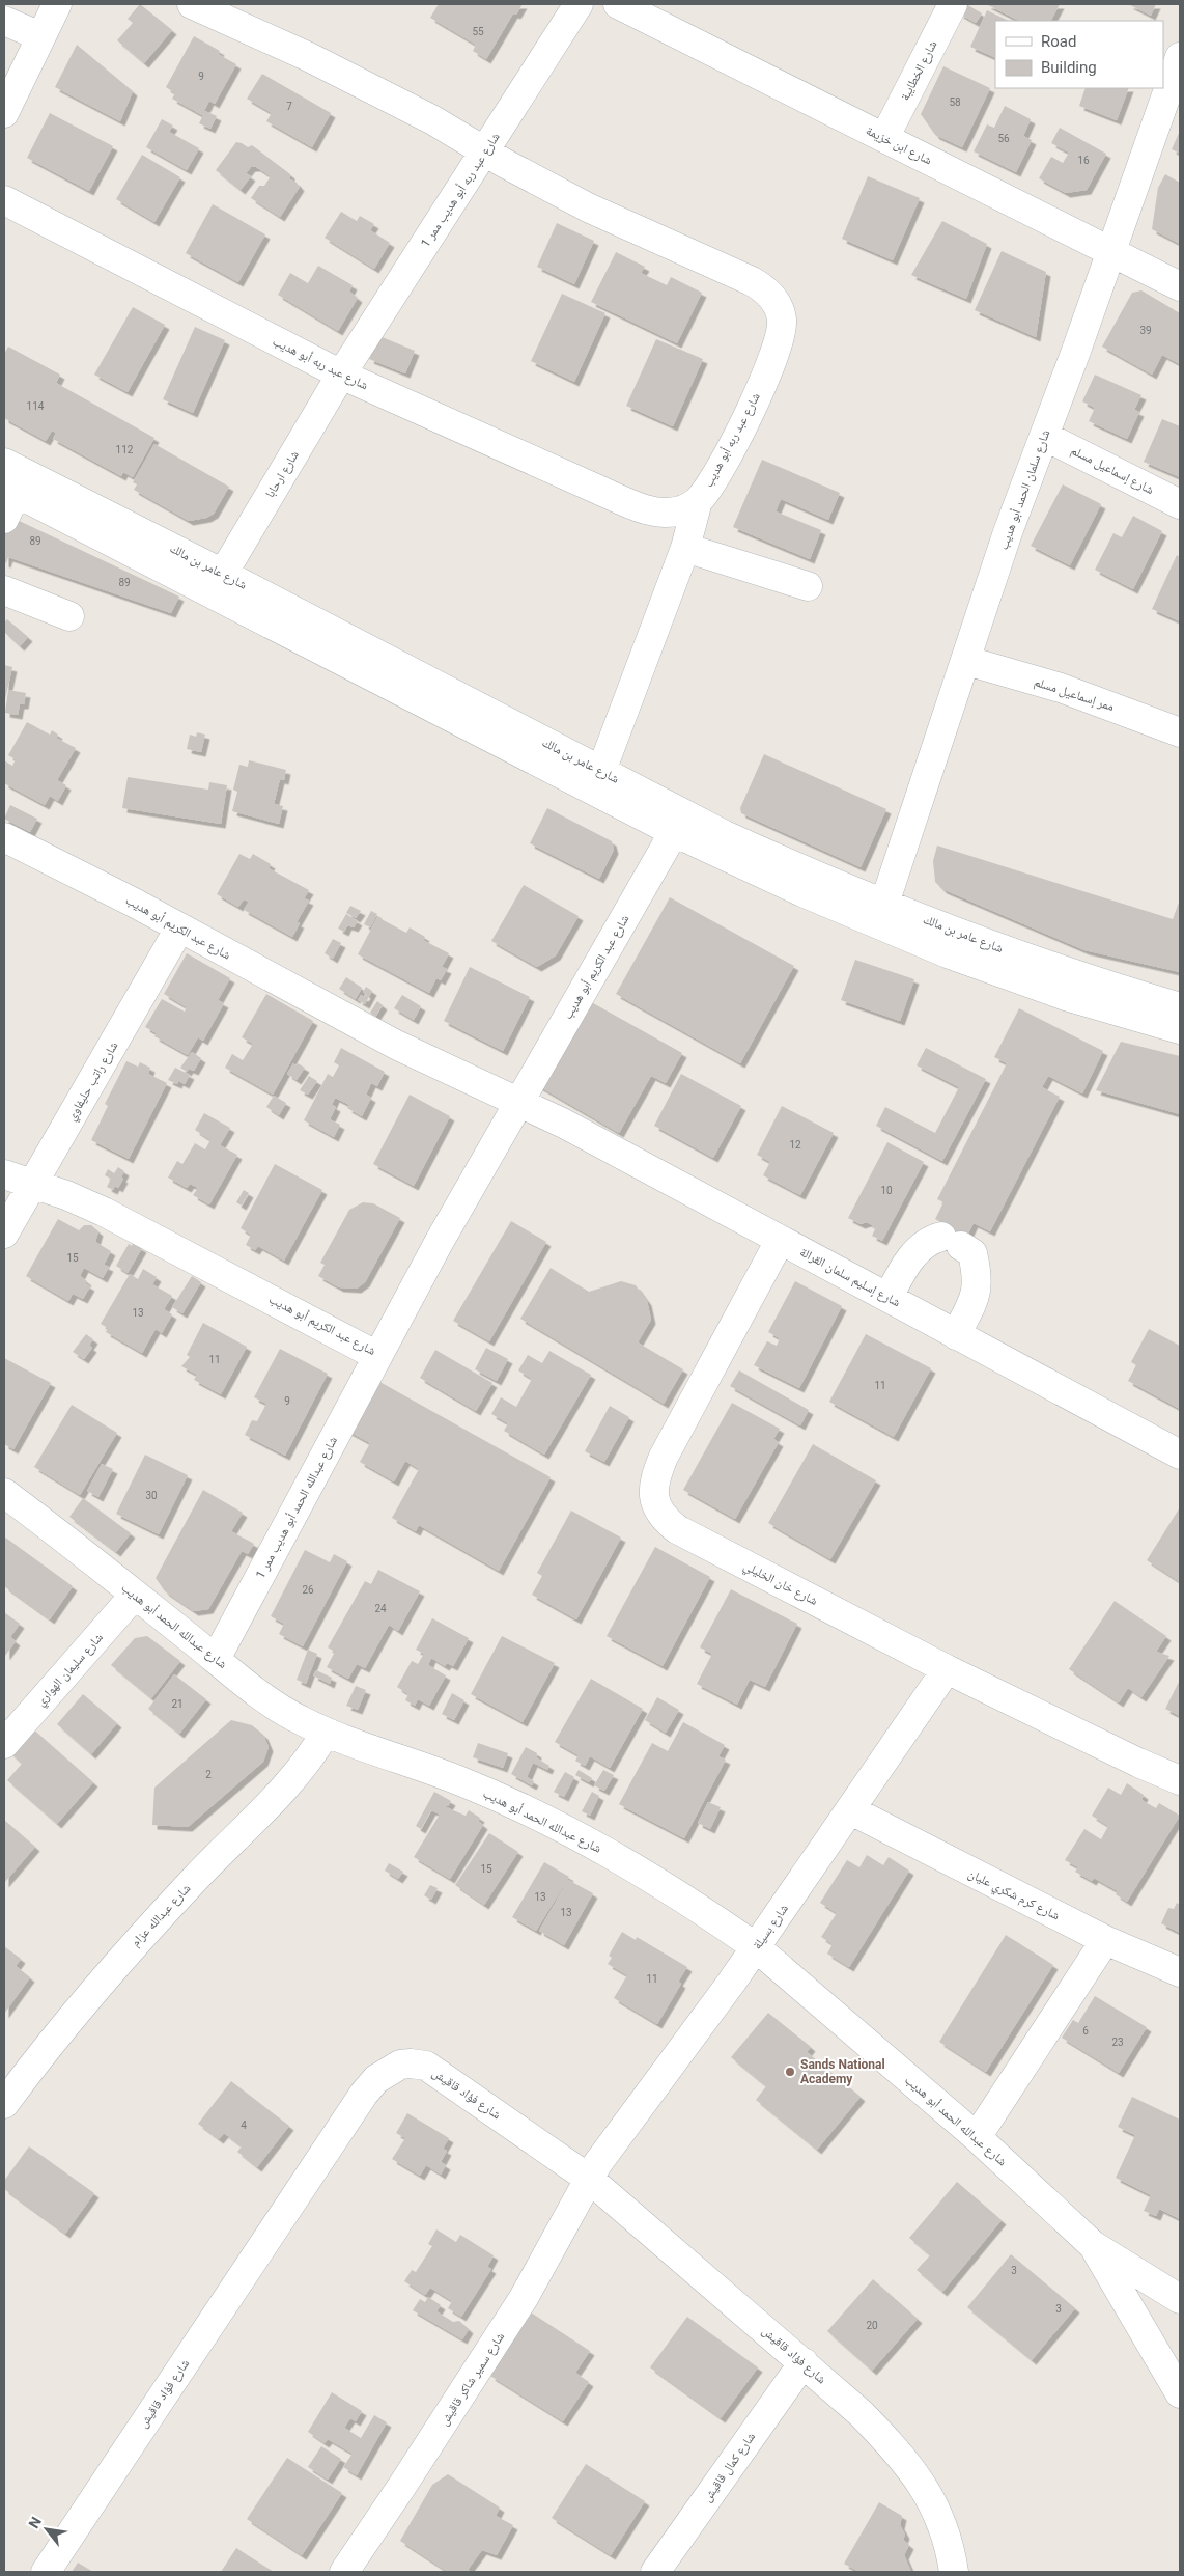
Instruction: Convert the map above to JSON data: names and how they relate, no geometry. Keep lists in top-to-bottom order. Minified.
{"streets":{"street":["شارع الخطايبة","شارع ابن خزيمة","شارع عبد ربه أبو هديب ممر 1","شارع عبد ربه أبو هديب","شارع إسماعيل مسلم","شارع ارحابا","شارع سلمان الحمد أبو هديب","شارع عامر بن مالك","ممر إسماعيل مسلم","شارع عبد الكريم أبو هديب","شارع راتب حليفاوي","شارع إسليم سلمان القرالة","شارع عبدالله الحمد أبو هديب ممر 1","شارع خان الخليلي","شارع عبدالله الحمد أبو هديب","شارع سليمان الهواري","شارع كرم شكري عليان","شارع عبدالله عزام","شارع بسيلة","شارع فؤاد قاقيش","شارع سمير شاكر قاقيش","شارع كمال قاقيش"]},"crossings":[["شارع الخطايبة","شارع ابن خزيمة"],["شارع ابن خزيمة","شارع سلمان الحمد أبو هديب"],["شارع عبد ربه أبو هديب ممر 1","شارع عبد ربه أبو هديب"],["شارع عبد ربه أبو هديب ممر 1","شارع ارحابا"],["شارع عبد ربه أبو هديب","شارع ارحابا"],["شارع إسماعيل مسلم","شارع سلمان الحمد أبو هديب"],["شارع ارحابا","شارع عامر بن مالك"],["شارع سلمان الحمد أبو هديب","شارع عامر بن مالك"],["شارع سلمان الحمد أبو هديب","ممر إسماعيل مسلم"],["شارع عامر بن مالك","شارع عبد الكريم أبو هديب"],["شارع عبد الكريم أبو هديب","شارع راتب حليفاوي"],["شارع عبد الكريم أبو هديب","شارع إسليم سلمان القرالة"],["شارع عبد الكريم أبو هديب","شارع عبدالله الحمد أبو هديب ممر 1"],["شارع إسليم سلمان القرالة","شارع خان الخليلي"],["شارع عبدالله الحمد أبو هديب ممر 1","شارع عبدالله الحمد أبو هديب"],["شارع خان الخليلي","شارع بسيلة"],["شارع عبدالله الحمد أبو هديب","شارع سليمان الهواري"],["شارع عبدالله الحمد أبو هديب","شارع عبدالله عزام"],["شارع عبدالله الحمد أبو هديب","شارع بسيلة"],["شارع كرم شكري عليان","شارع بسيلة"],["شارع بسيلة","شارع فؤاد قاقيش"],["شارع بسيلة","شارع سمير شاكر قاقيش"],["شارع فؤاد قاقيش","شارع سمير شاكر قاقيش"],["شارع فؤاد قاقيش","شارع كمال قاقيش"]],"places":["Sands National Academy"],"house_numbers":["55","9","58","7","56","16","39","114","112","89","89","12","10","15","13","11","11","9","30","26","24","21","2","15","13","13","11","6","23","4","3","3","20"],"legend":["Road","Building"],"north":"top left"}
